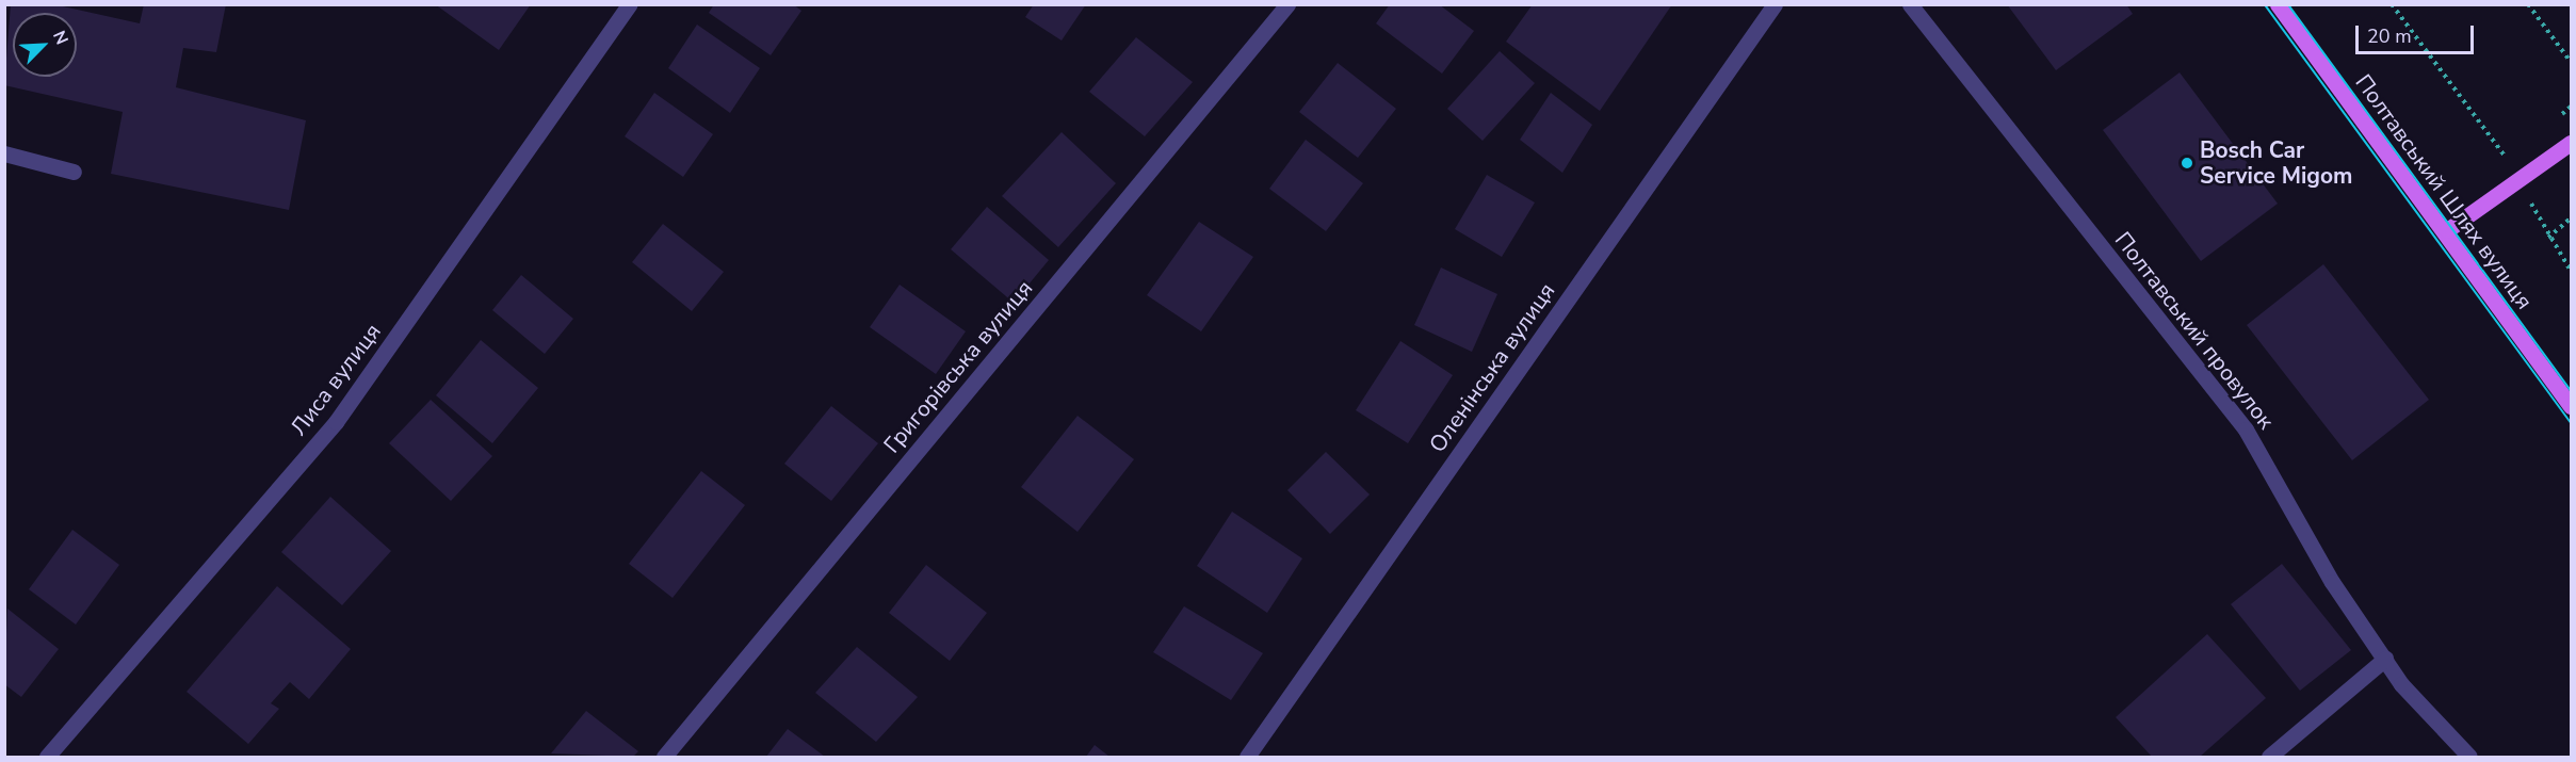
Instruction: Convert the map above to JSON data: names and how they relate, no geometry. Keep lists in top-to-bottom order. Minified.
{"streets":{"main road":["Полтавський Шлях вулиця"],"street":["Полтавський провулок","Григорівська вулиця","Оленінська вулиця","Лиса вулиця"]},"places":["Bosch Car Service Migom"],"scale_bar":"20 m","north":"top right"}
